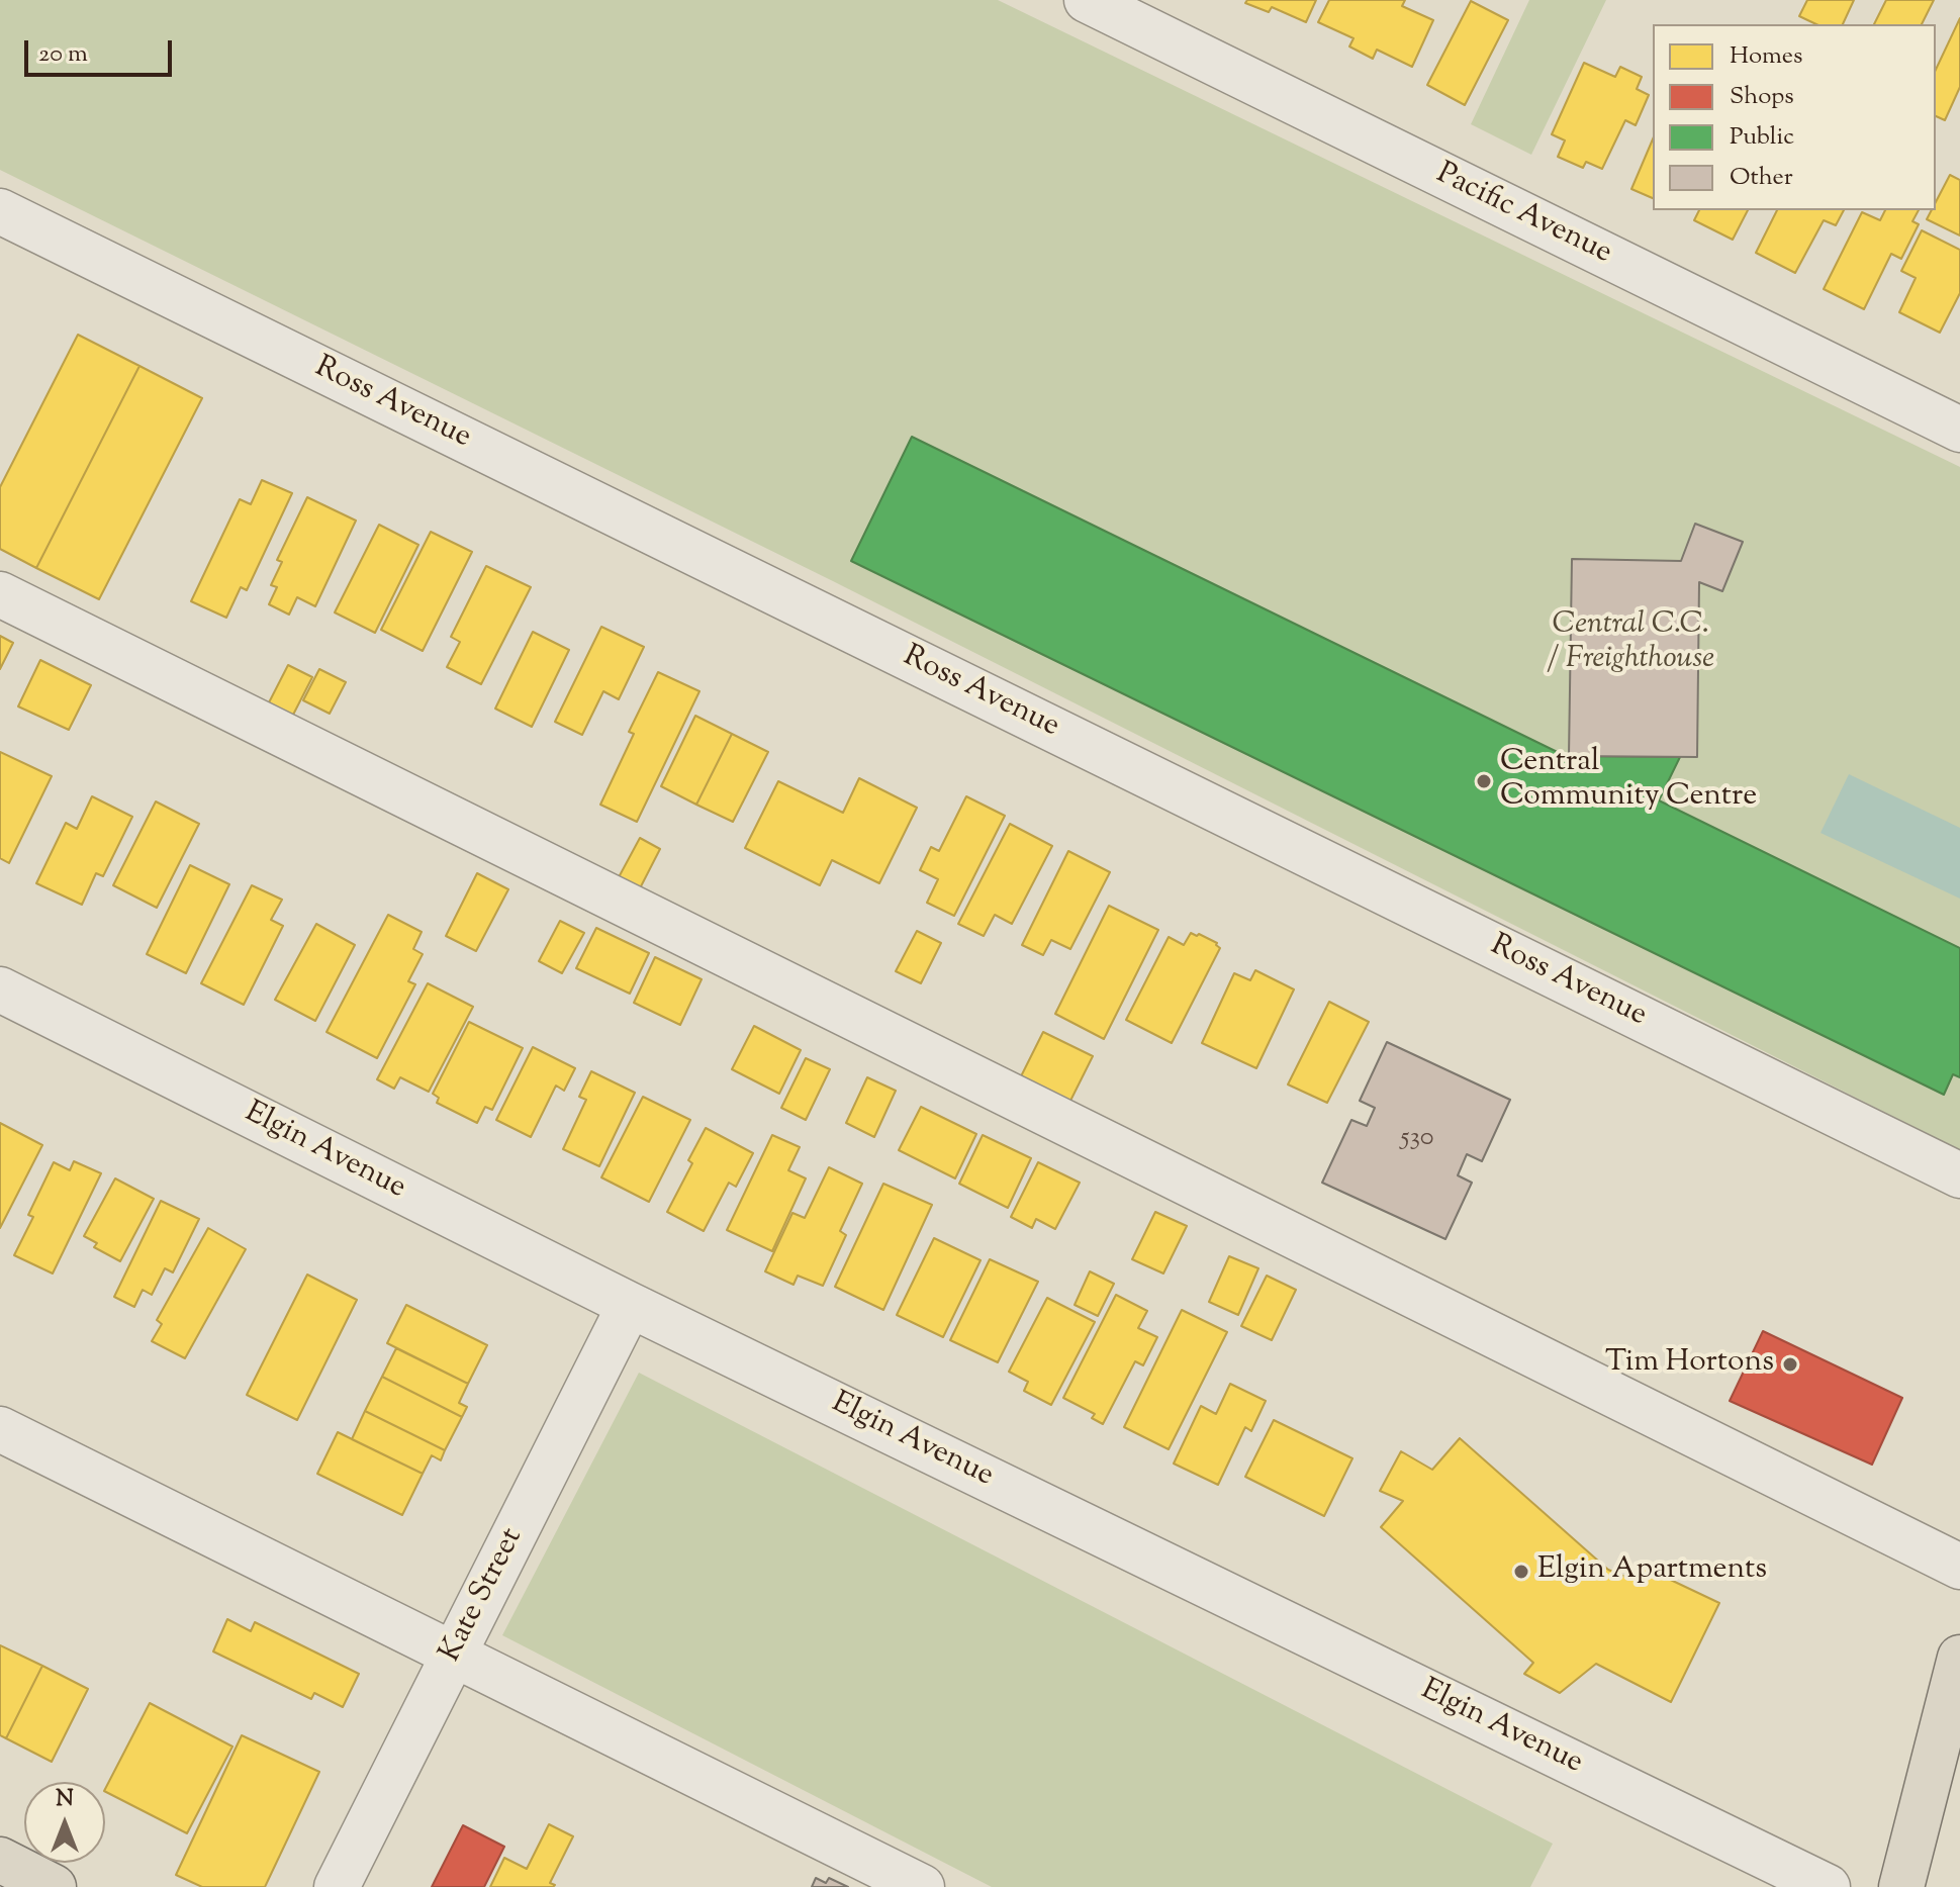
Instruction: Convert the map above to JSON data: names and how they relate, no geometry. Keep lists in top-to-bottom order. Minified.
{"streets":{"street":["Pacific Avenue","Ross Avenue","Elgin Avenue","Kate Street"]},"crossings":[["Elgin Avenue","Kate Street"]],"parks":["Central C.C. / Freighthouse"],"places":["Central Community Centre","Tim Hortons","Elgin Apartments"],"house_numbers":["530"],"legend":["Homes","Shops","Public","Other"],"scale_bar":"20 m","north":"top"}
